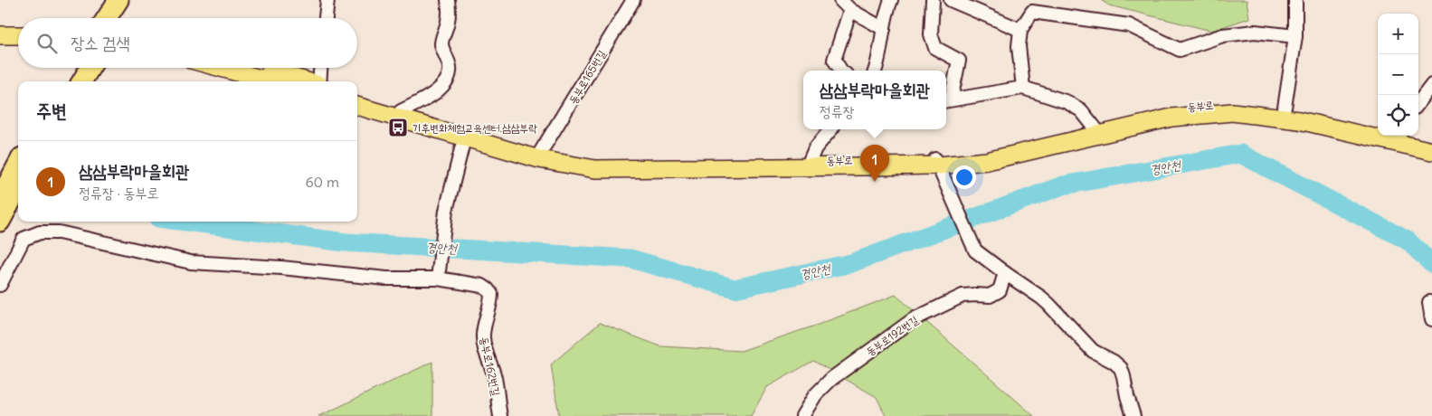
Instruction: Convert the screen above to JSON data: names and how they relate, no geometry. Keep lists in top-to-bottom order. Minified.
{"streets":{"main road":["동부로"],"street":["동부로165번길","동부로192번길","동부로162번길"]},"crossings":[["동부로165번길","동부로"]],"water":["경안천"],"places":{"bus stop":["기후변화체험교육센터.삼삼부락"]},"page":{"map_buttons":["+","−"],"search":"장소 검색","popup":["삼삼부락마을회관","정류장"],"heading":"주변","list":[{"mark":"1","name":"삼삼부락마을회관","note":"정류장 · 동부로","value":"60 m"}],"pins":"1"}}
